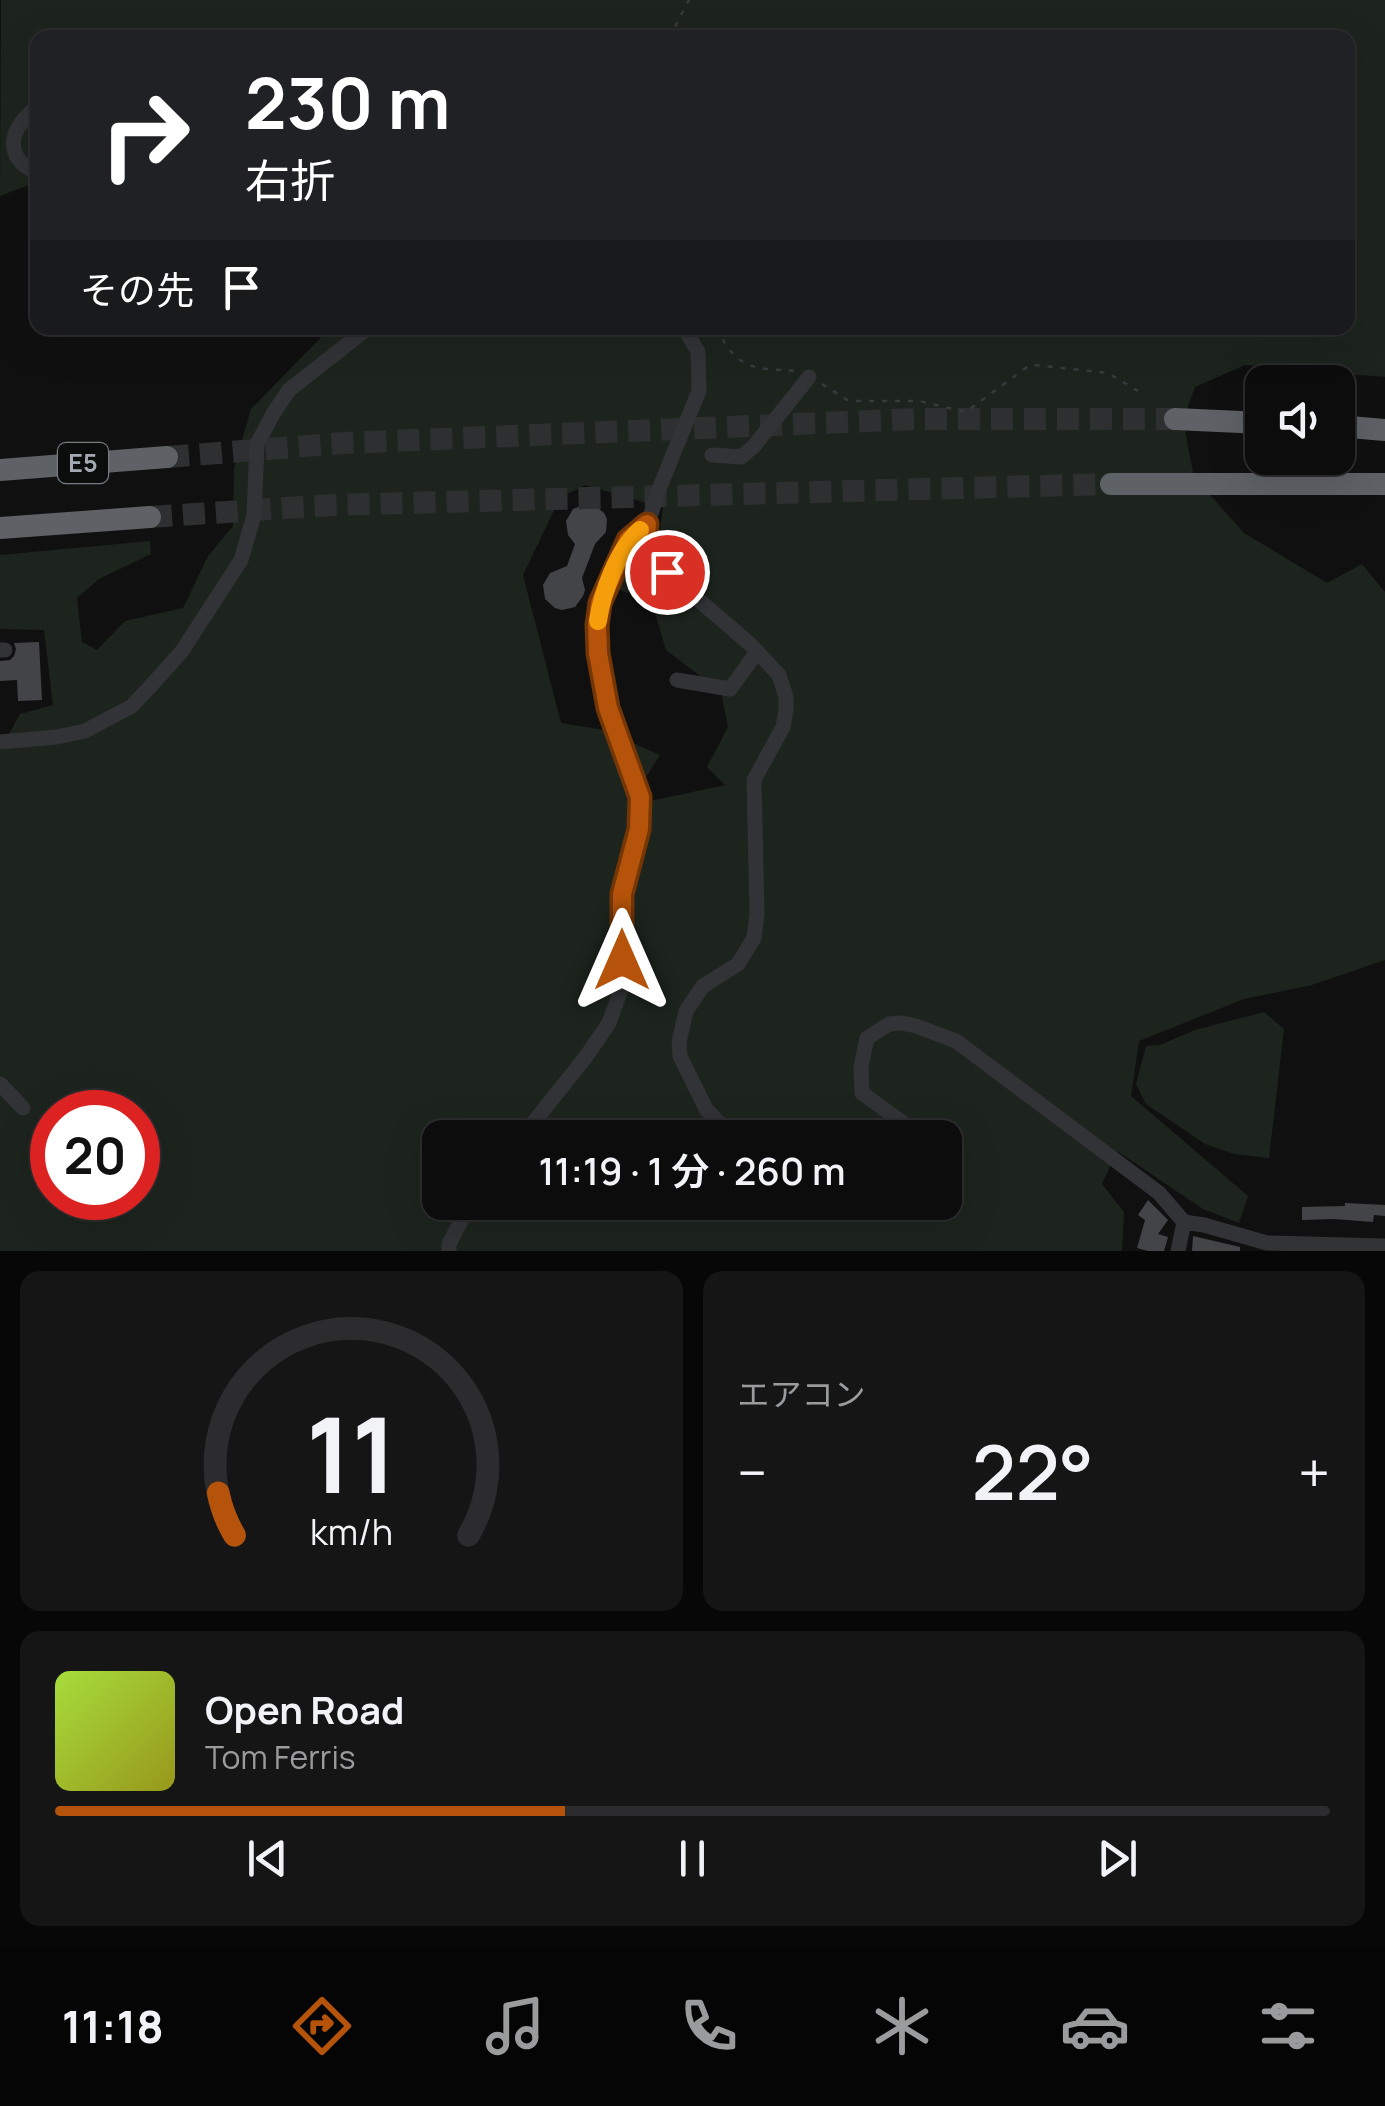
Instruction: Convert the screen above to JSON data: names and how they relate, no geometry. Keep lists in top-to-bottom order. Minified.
{"streets":{"highway":["E5"]},"page":{"turn":["230 m","右折"],"then":"その先","limit":"20","trip":"11:19 · 1 分 · 260 m","tile":"エアコン","heat":["−","22°","+"],"song":["Open Road","Tom Ferris"],"tabs":"11:18","gauge":["11","km/h"]}}
